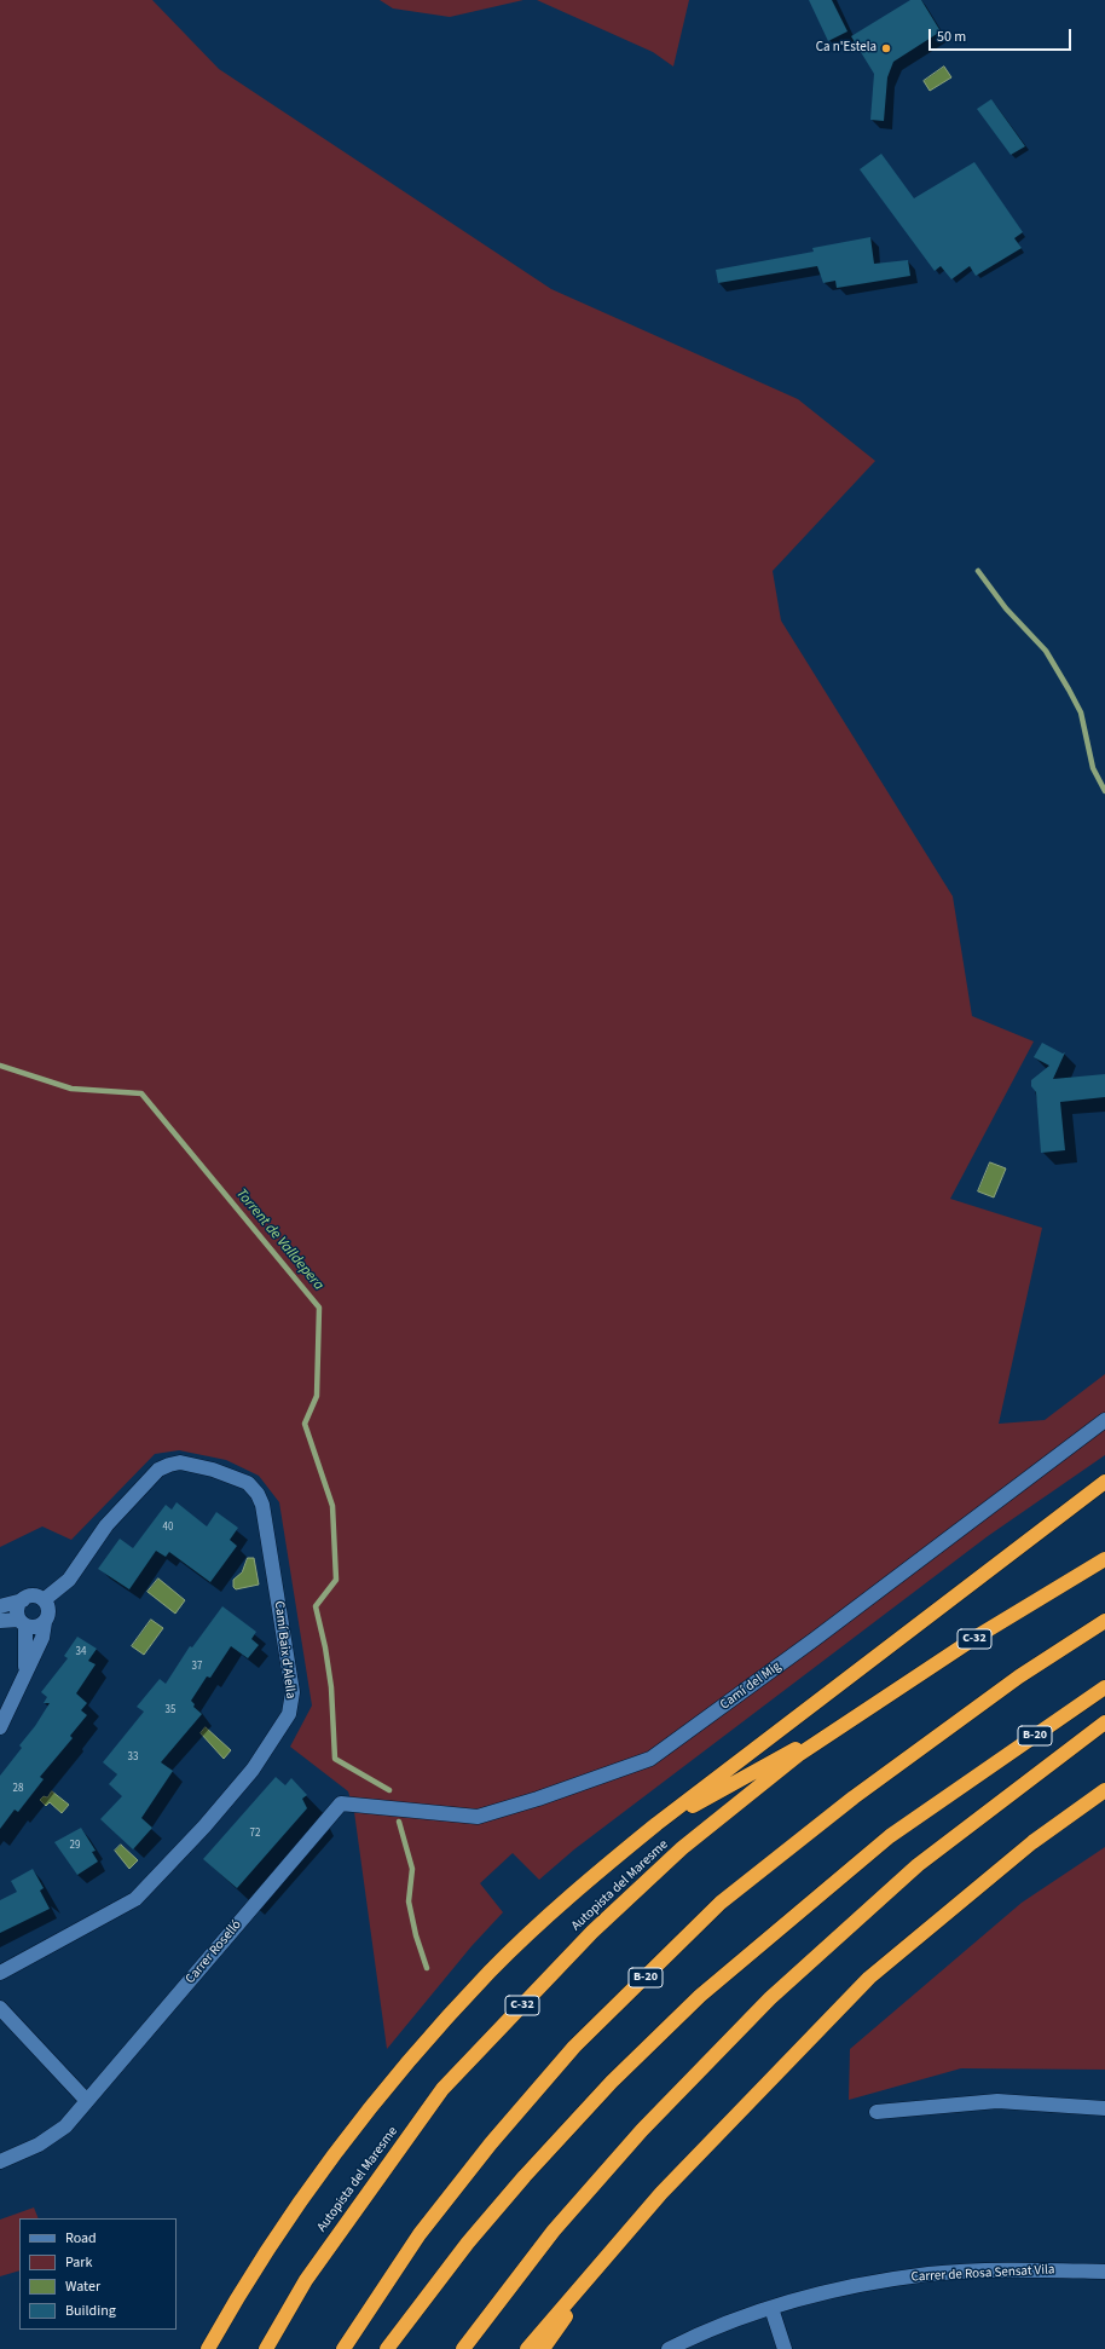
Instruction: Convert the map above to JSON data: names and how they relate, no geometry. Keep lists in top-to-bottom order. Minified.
{"streets":{"highway":["C-32","B-20","Autopista del Maresme"],"street":["Camí Baix d'Alella","Camí del Mig","Carrer Roselló","Carrer de Rosa Sensat Vila"]},"crossings":[["Camí del Mig","Carrer Roselló"]],"water":["Torrent de Valldepera"],"places":["Ca n'Estela"],"house_numbers":["40","34","37","35","33","28","72","29"],"legend":["Road","Park","Water","Building"],"scale_bar":"50 m"}
